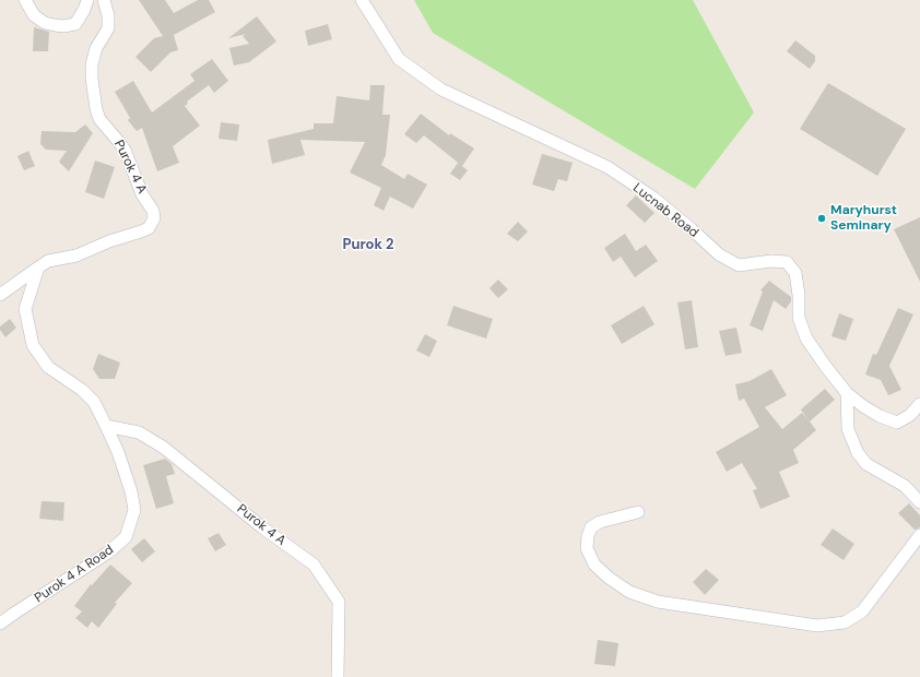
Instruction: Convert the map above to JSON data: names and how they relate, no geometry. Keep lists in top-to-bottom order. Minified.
{"streets":{"street":["Purok 4 A","Lucnab Road","Purok 4 A Road"]},"crossings":[["Purok 4 A","Purok 4 A Road"]],"districts":["Purok 2"],"places":["Maryhurst Seminary"]}
